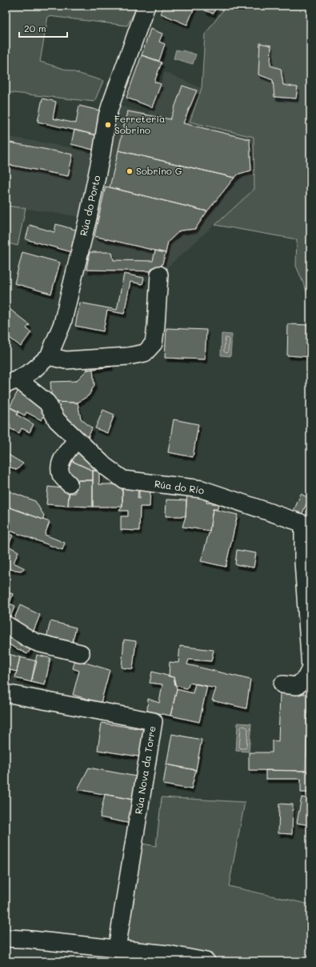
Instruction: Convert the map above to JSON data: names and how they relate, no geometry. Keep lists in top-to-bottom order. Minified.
{"streets":{"street":["Rúa do Porto","Rúa do Río","Rúa Nova da Torre"]},"crossings":[["Rúa do Porto","Rúa do Río"]],"places":["Ferreteria Sobrino","Sobrino G"],"scale_bar":"20 m"}
